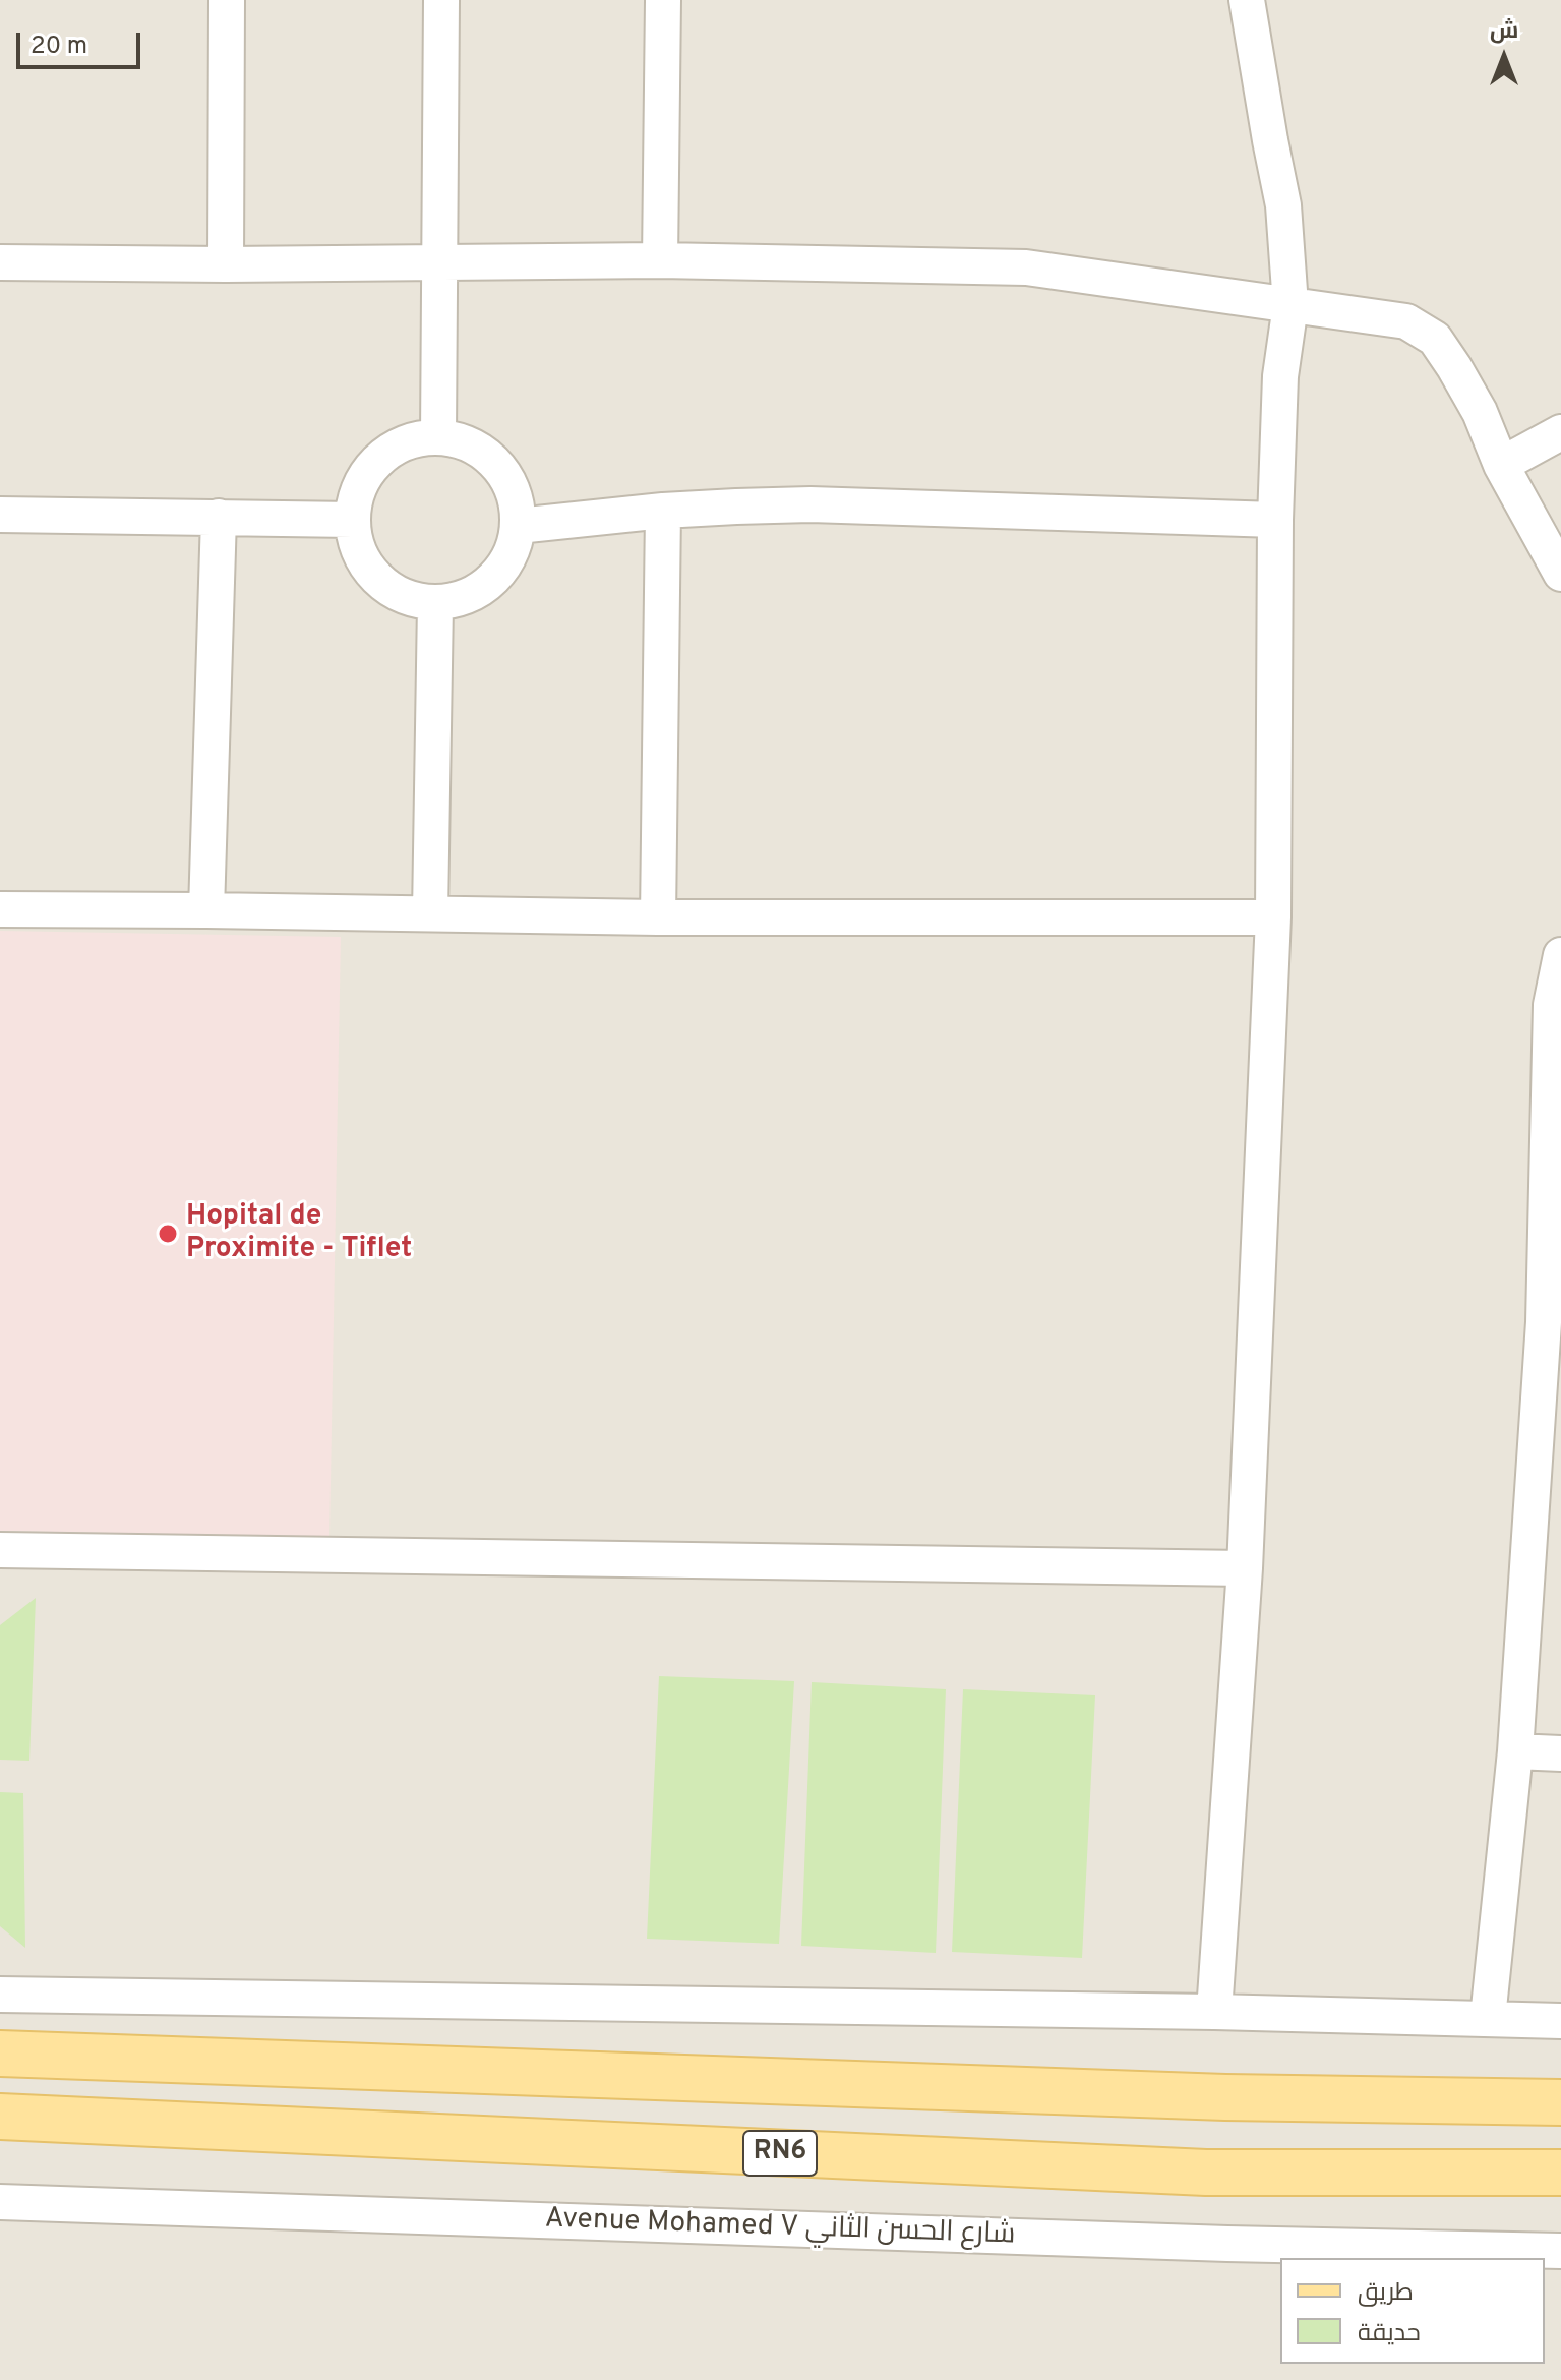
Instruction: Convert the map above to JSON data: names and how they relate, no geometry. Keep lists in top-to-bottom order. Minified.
{"streets":{"main road":["RN6"],"street":["Avenue Mohamed V شارع الحسن الثاني"]},"places":["Hopital de Proximite - Tiflet"],"legend":["طريق","حديقة"],"scale_bar":"20 m","north":"top"}
